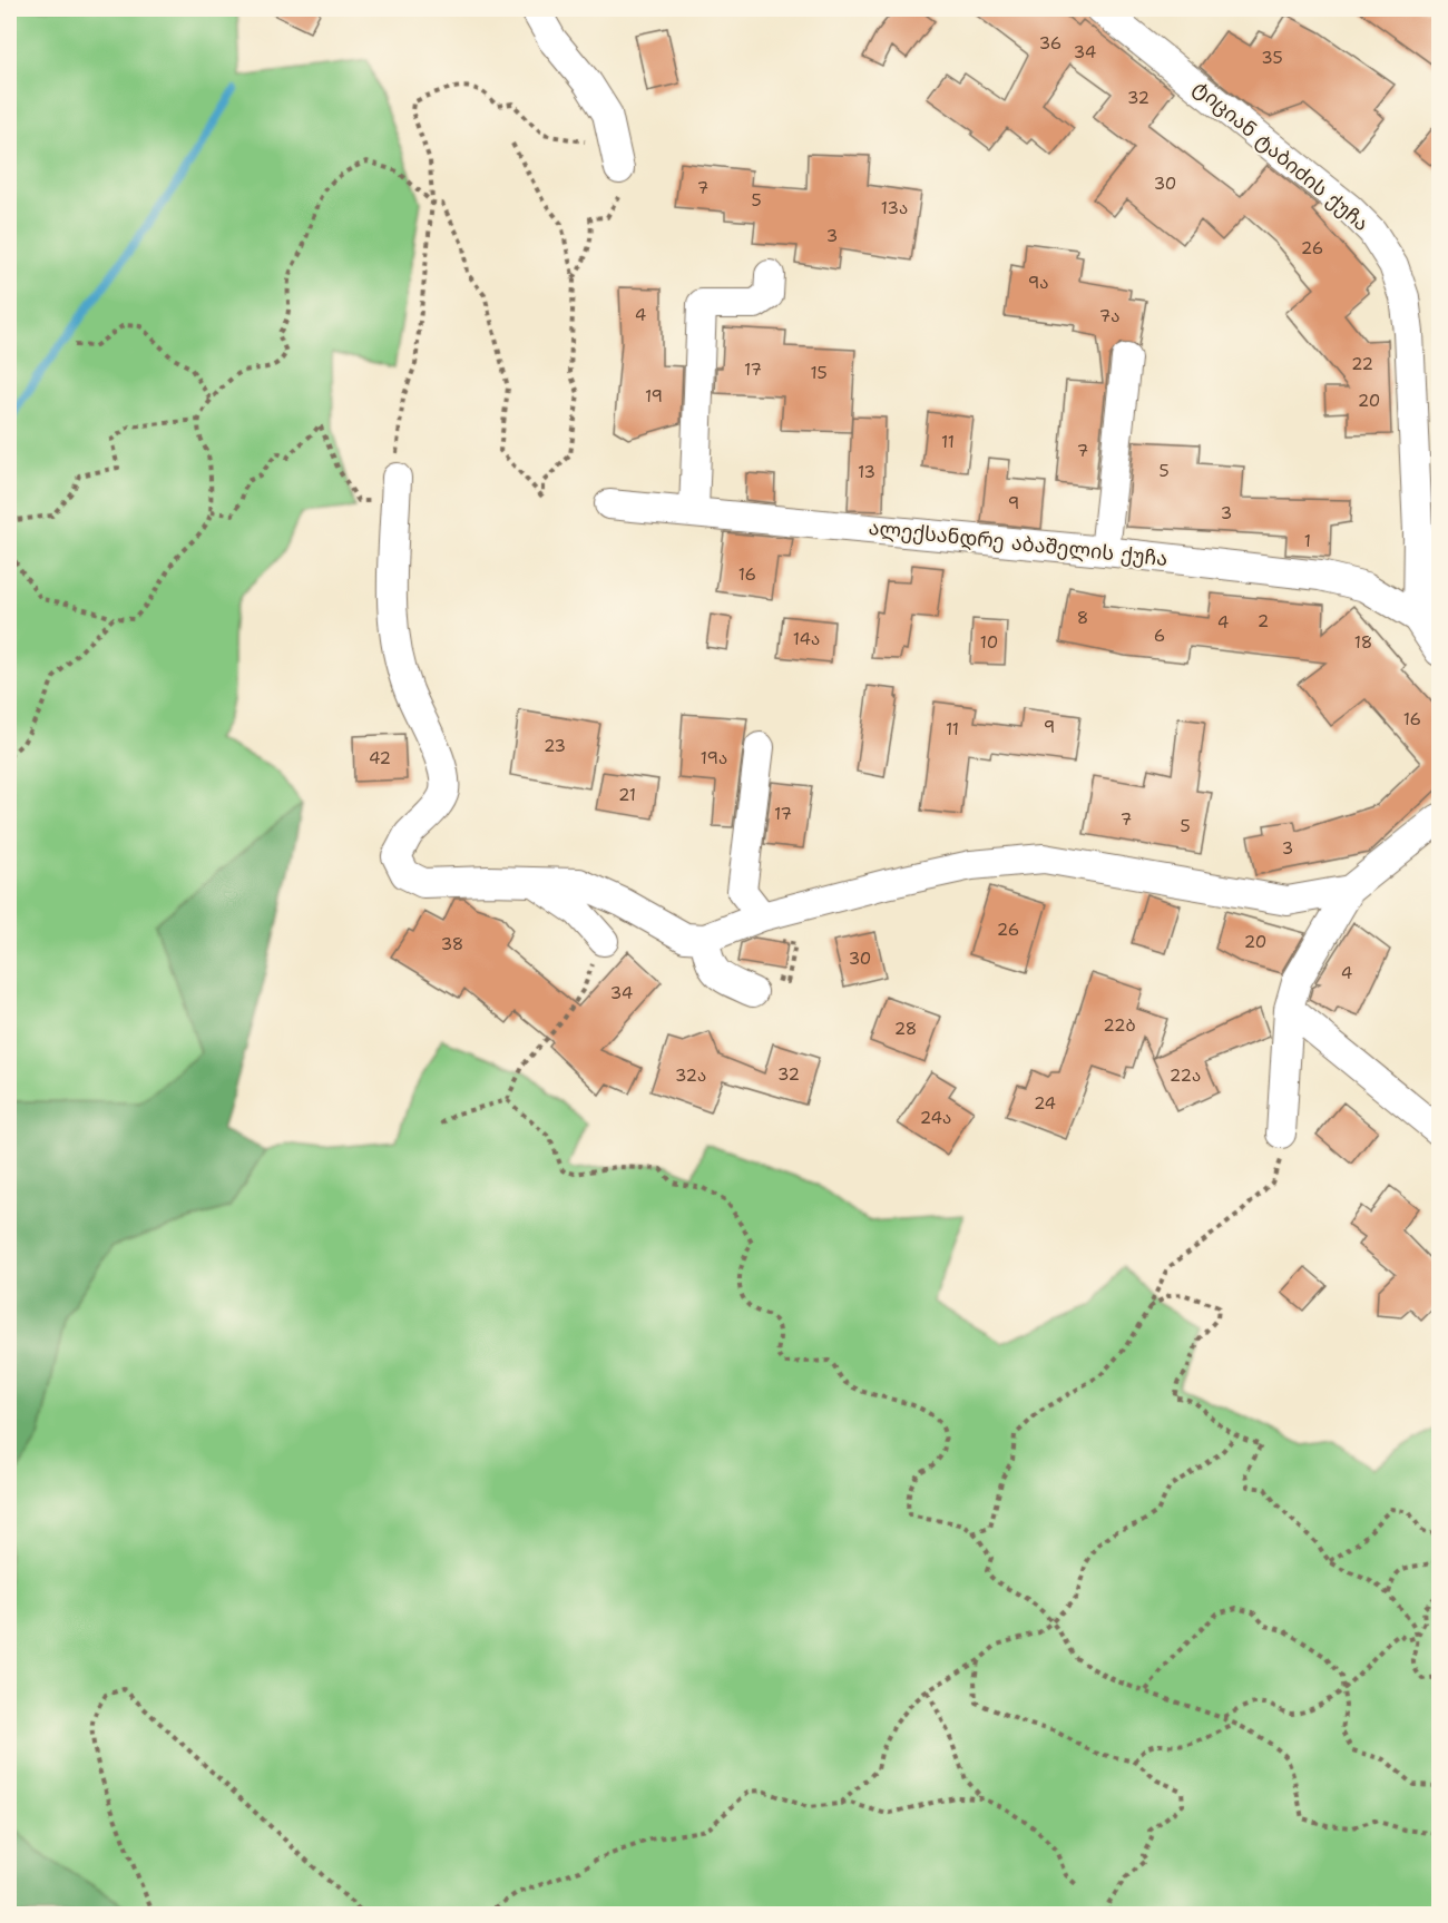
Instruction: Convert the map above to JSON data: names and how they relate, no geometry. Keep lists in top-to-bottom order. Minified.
{"streets":{"street":["ტიციან ტაბიძის ქუჩა","ალექსანდრე აბაშელის ქუჩა"]},"crossings":[["ტიციან ტაბიძის ქუჩა","ალექსანდრე აბაშელის ქუჩა"]],"house_numbers":["36","34","35","32","30","7","5","13ა","3","26","9ა","4","7ა","22","17","15","19","20","11","7","5","13","9","3","1","16","8","2","4","6","14ა","10","18","16","9","11","23","42","19ა","21","17","7","5","3","26","20","38","30","4","34","22ბ","28","32","32ა","22ა","24","24ა"]}
